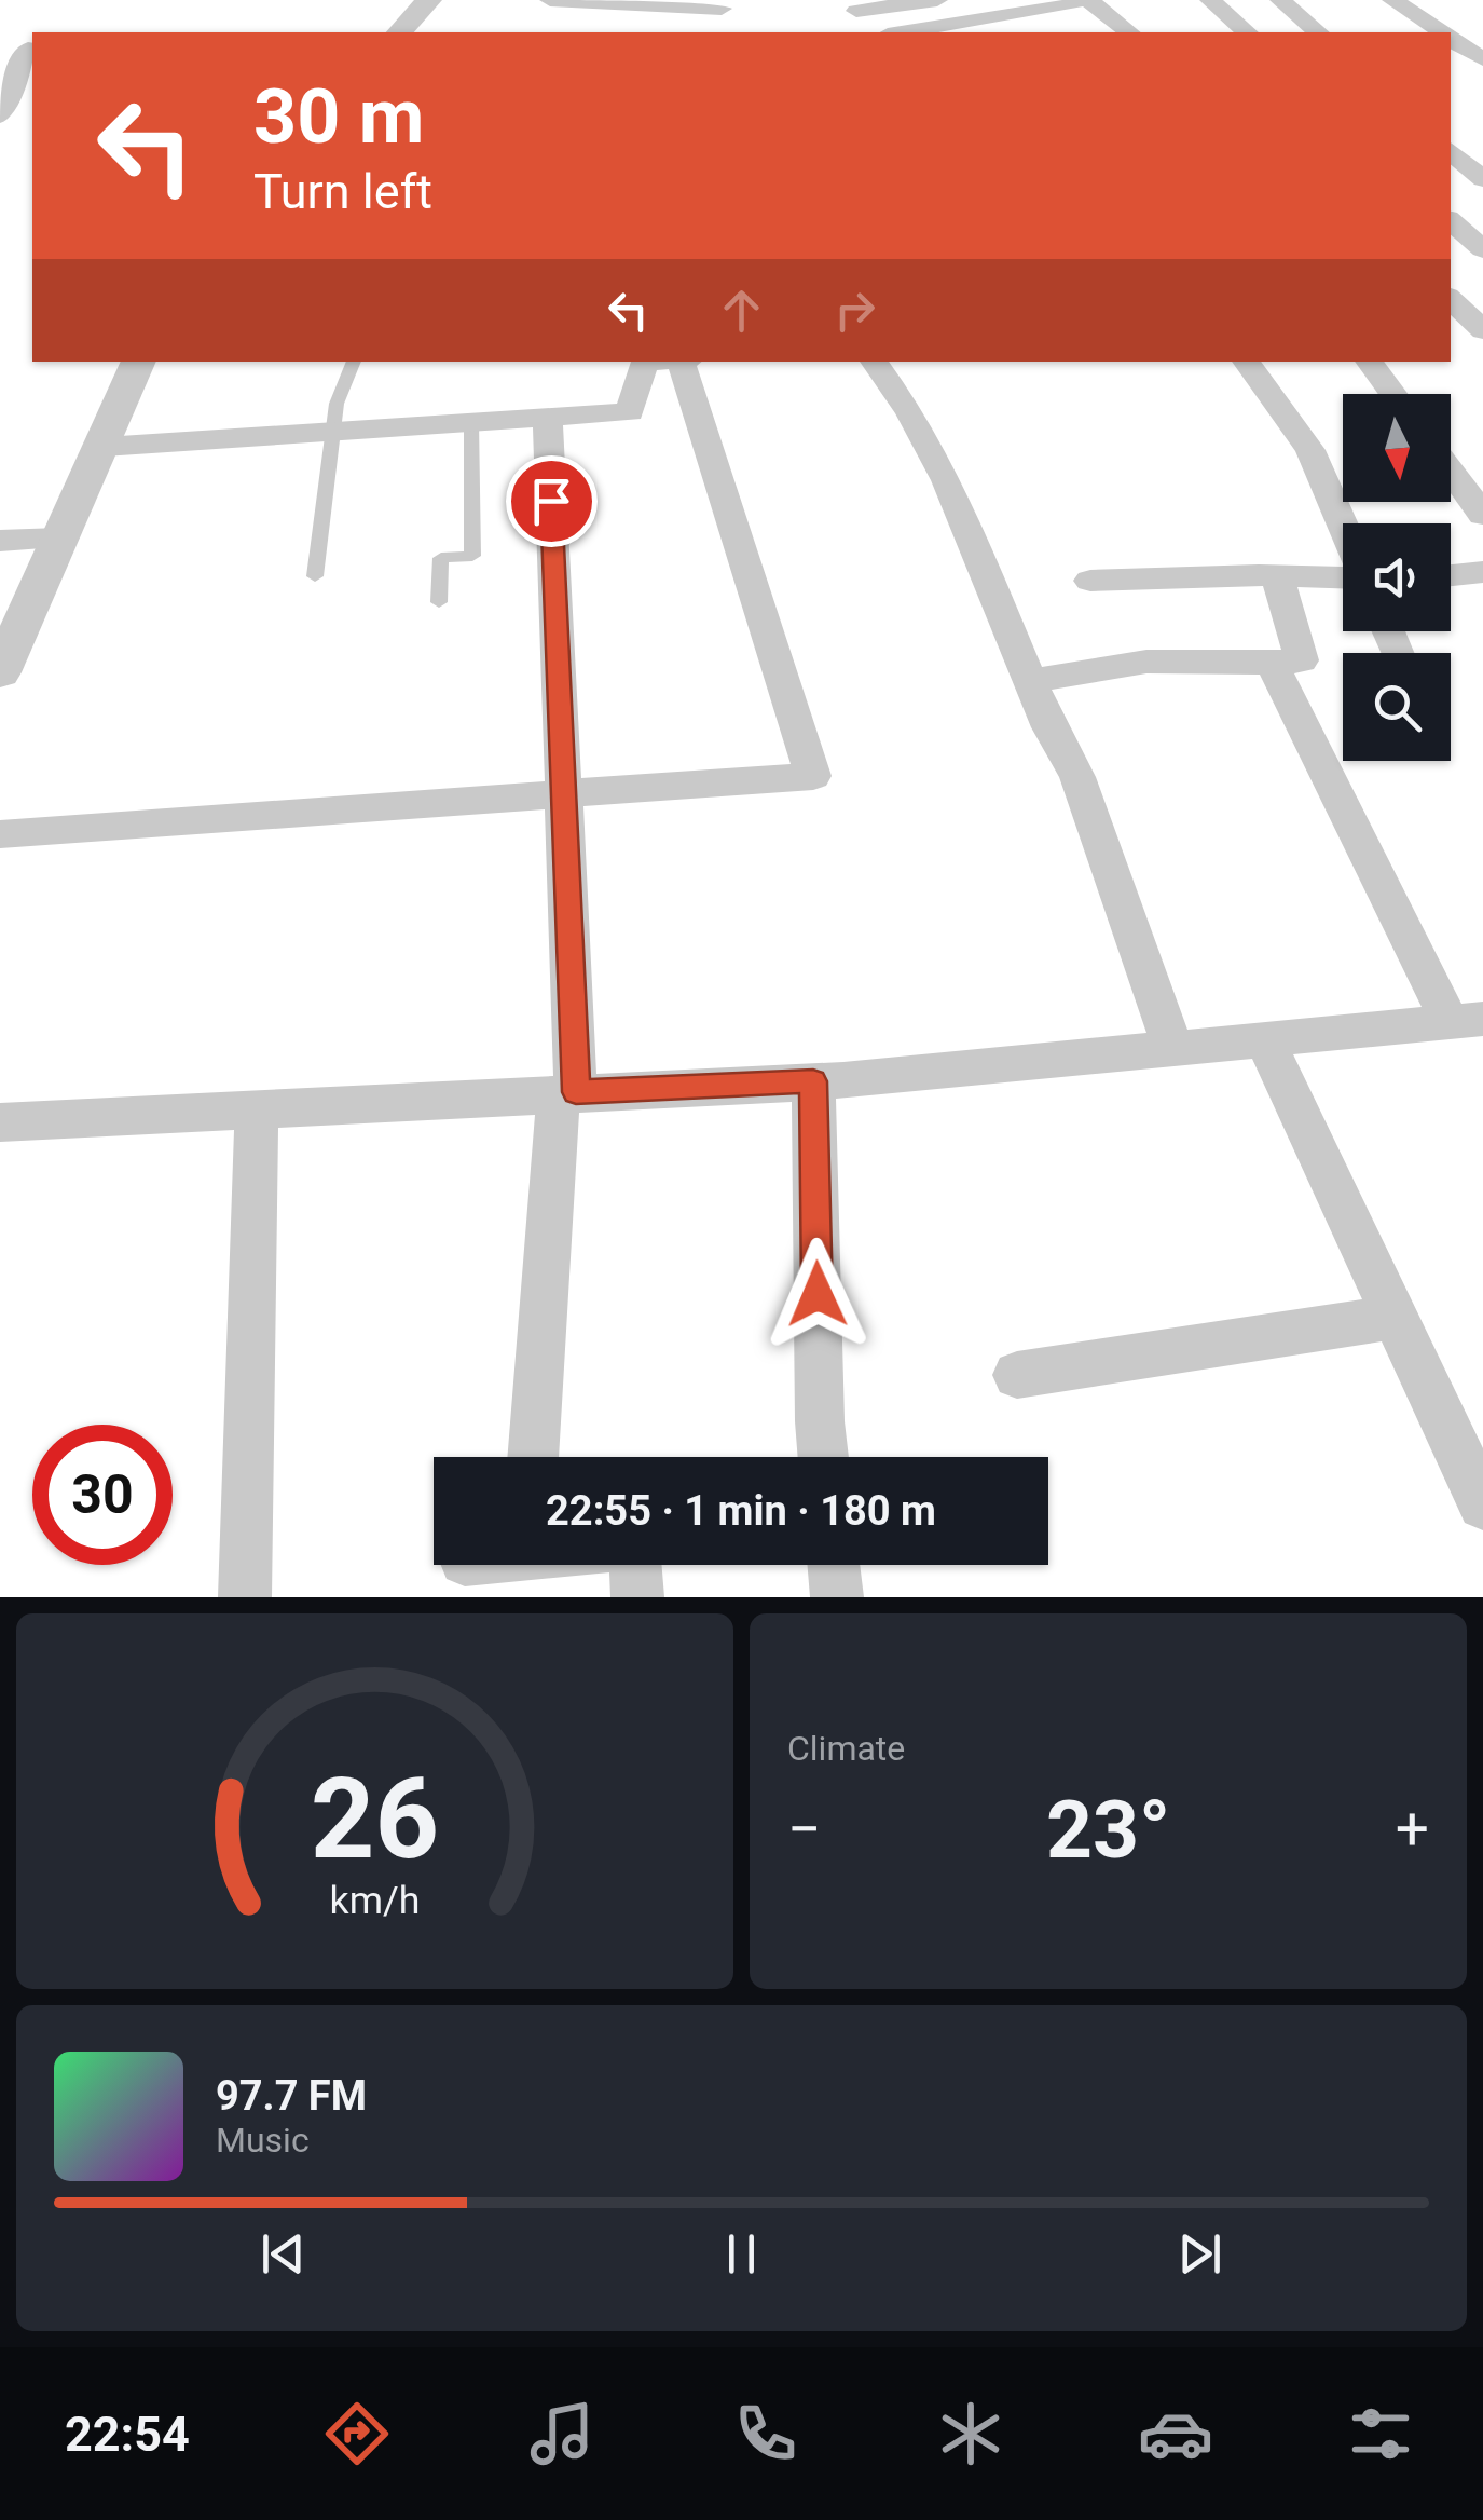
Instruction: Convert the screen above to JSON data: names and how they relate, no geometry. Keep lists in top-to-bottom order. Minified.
{"north":"bottom","page":{"turn":["30 m","Turn left"],"limit":"30","trip":"22:55 · 1 min · 180 m","tile":"Climate","heat":["−","23°","+"],"song":["97.7 FM","Music"],"tabs":"22:54","gauge":["26","km/h"]}}
